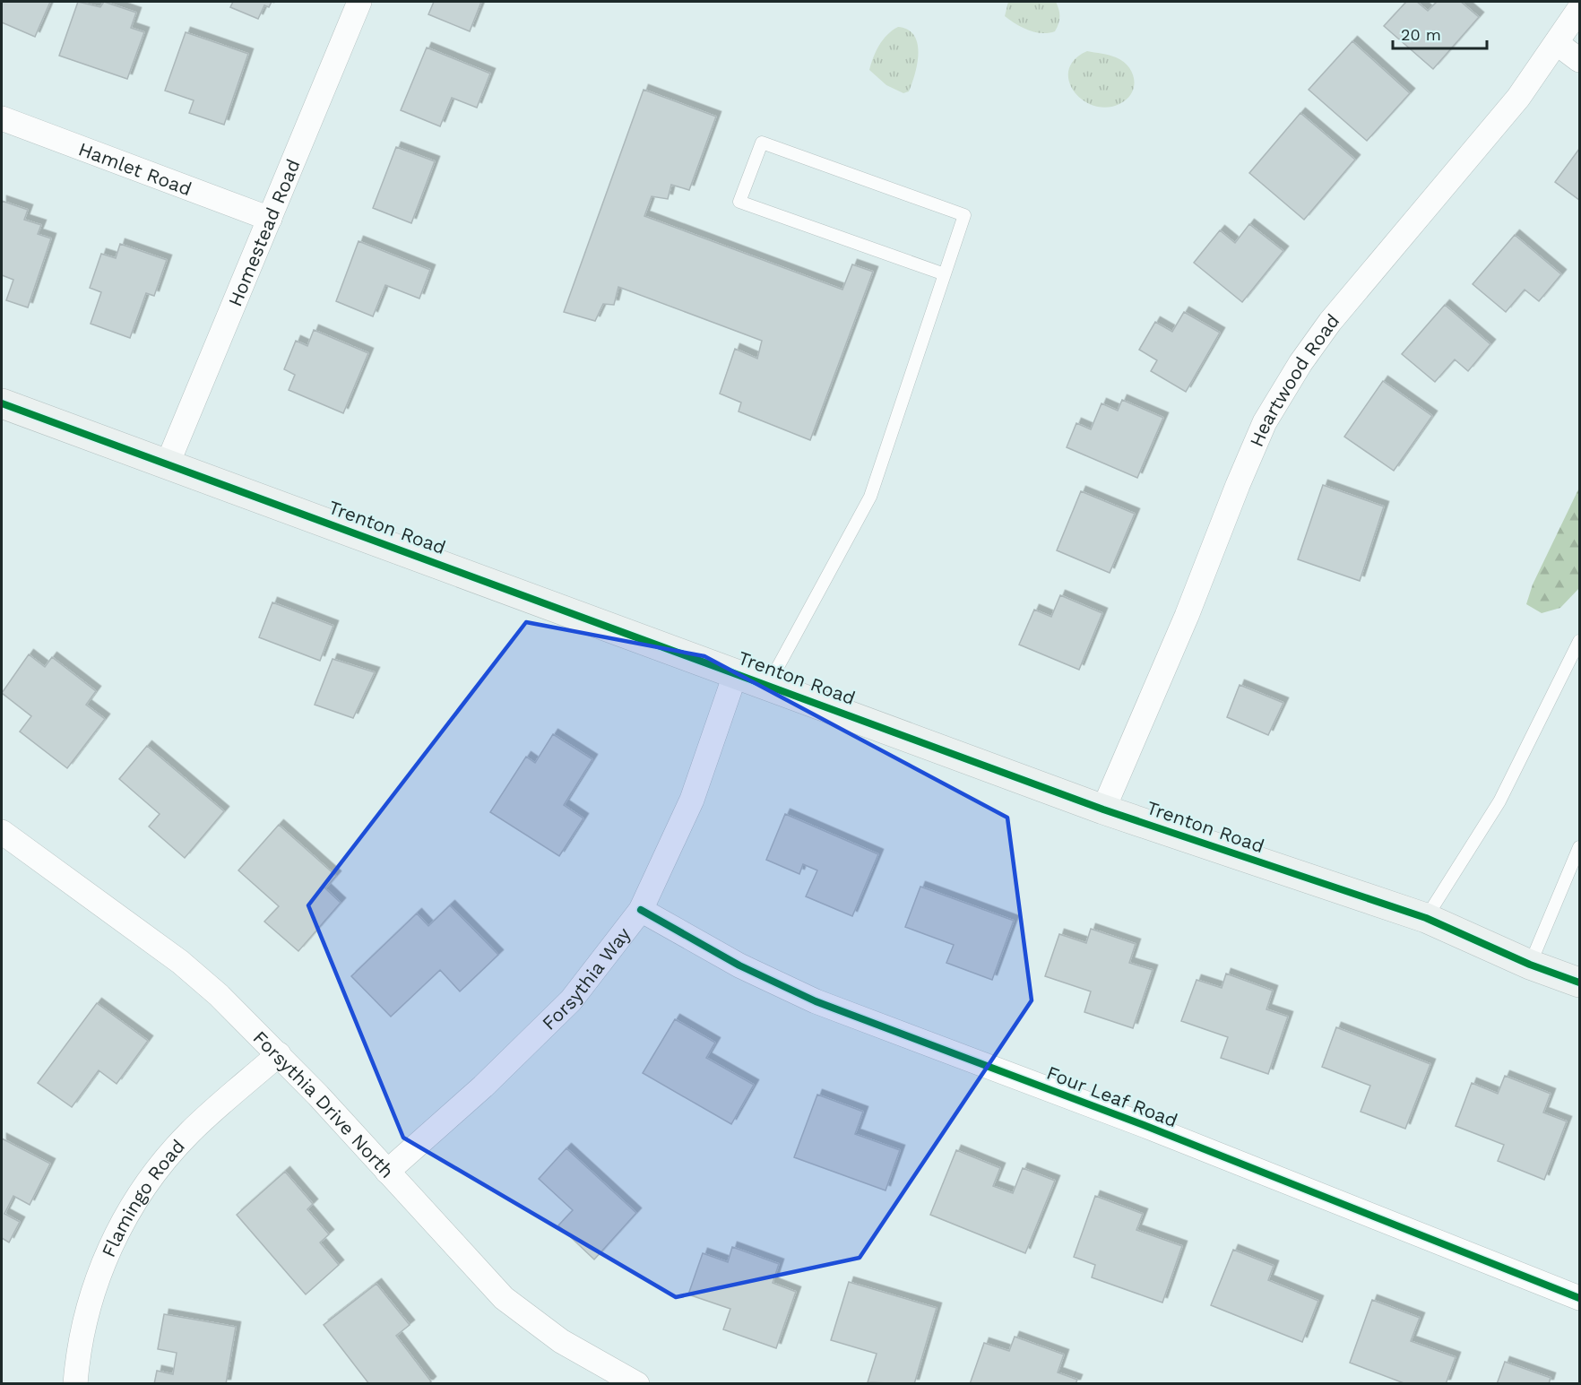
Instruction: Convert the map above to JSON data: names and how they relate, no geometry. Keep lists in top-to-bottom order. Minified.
{"streets":{"main road":["Trenton Road"],"street":["Hamlet Road","Homestead Road","Heartwood Road","Forsythia Way","Four Leaf Road","Forsythia Drive North","Flamingo Road"]},"crossings":[["Hamlet Road","Homestead Road"],["Homestead Road","Trenton Road"],["Heartwood Road","Trenton Road"],["Trenton Road","Forsythia Way"],["Forsythia Way","Four Leaf Road"],["Forsythia Way","Forsythia Drive North"],["Forsythia Drive North","Flamingo Road"]],"scale_bar":"20 m"}
